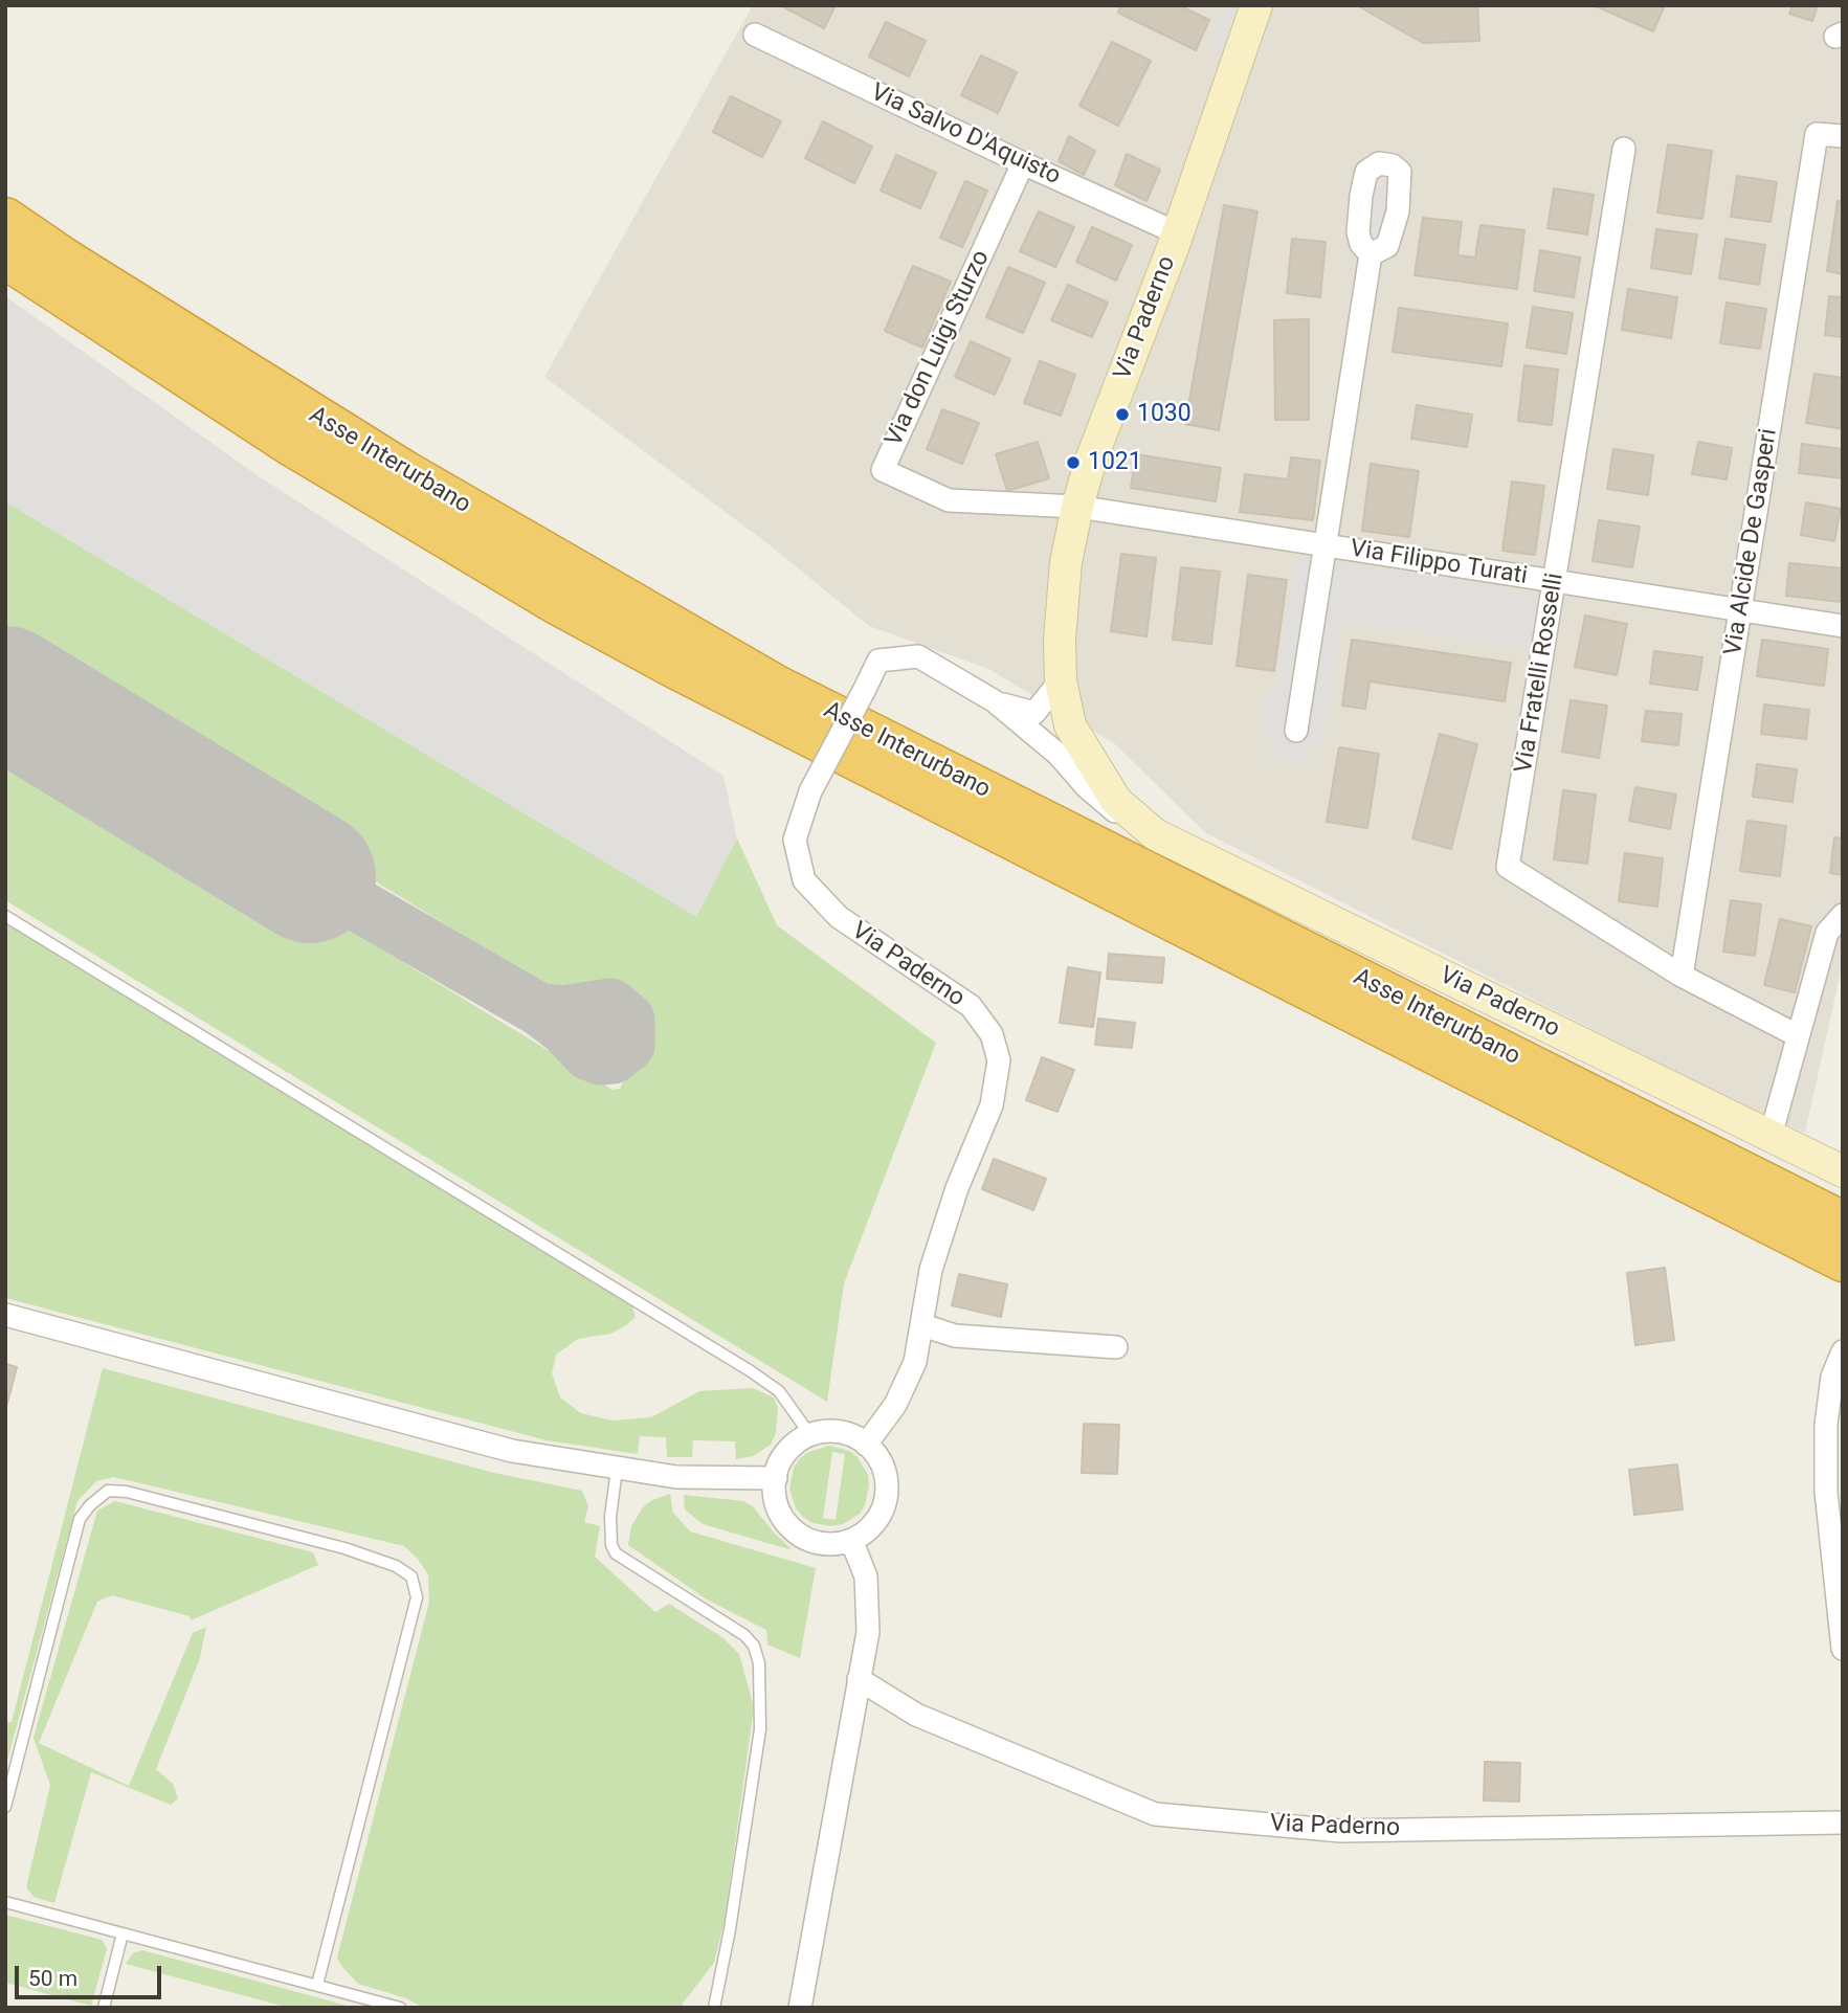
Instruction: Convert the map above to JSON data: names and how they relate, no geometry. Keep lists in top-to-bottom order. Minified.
{"streets":{"highway":["Asse Interurbano"],"street":["Via Salvo D'Aquisto","Via Paderno","Via don Luigi Sturzo","Via Alcide De Gasperi","Via Filippo Turati","Via Fratelli Rosselli"]},"crossings":[["Via Salvo D'Aquisto","Via Paderno"],["Via Salvo D'Aquisto","Via don Luigi Sturzo"],["Via Paderno","Via don Luigi Sturzo"],["Via Paderno","Via Filippo Turati"],["Via don Luigi Sturzo","Via Filippo Turati"],["Via Alcide De Gasperi","Via Filippo Turati"],["Via Alcide De Gasperi","Via Fratelli Rosselli"],["Via Filippo Turati","Via Fratelli Rosselli"]],"places":["1030","1021"],"scale_bar":"50 m"}
